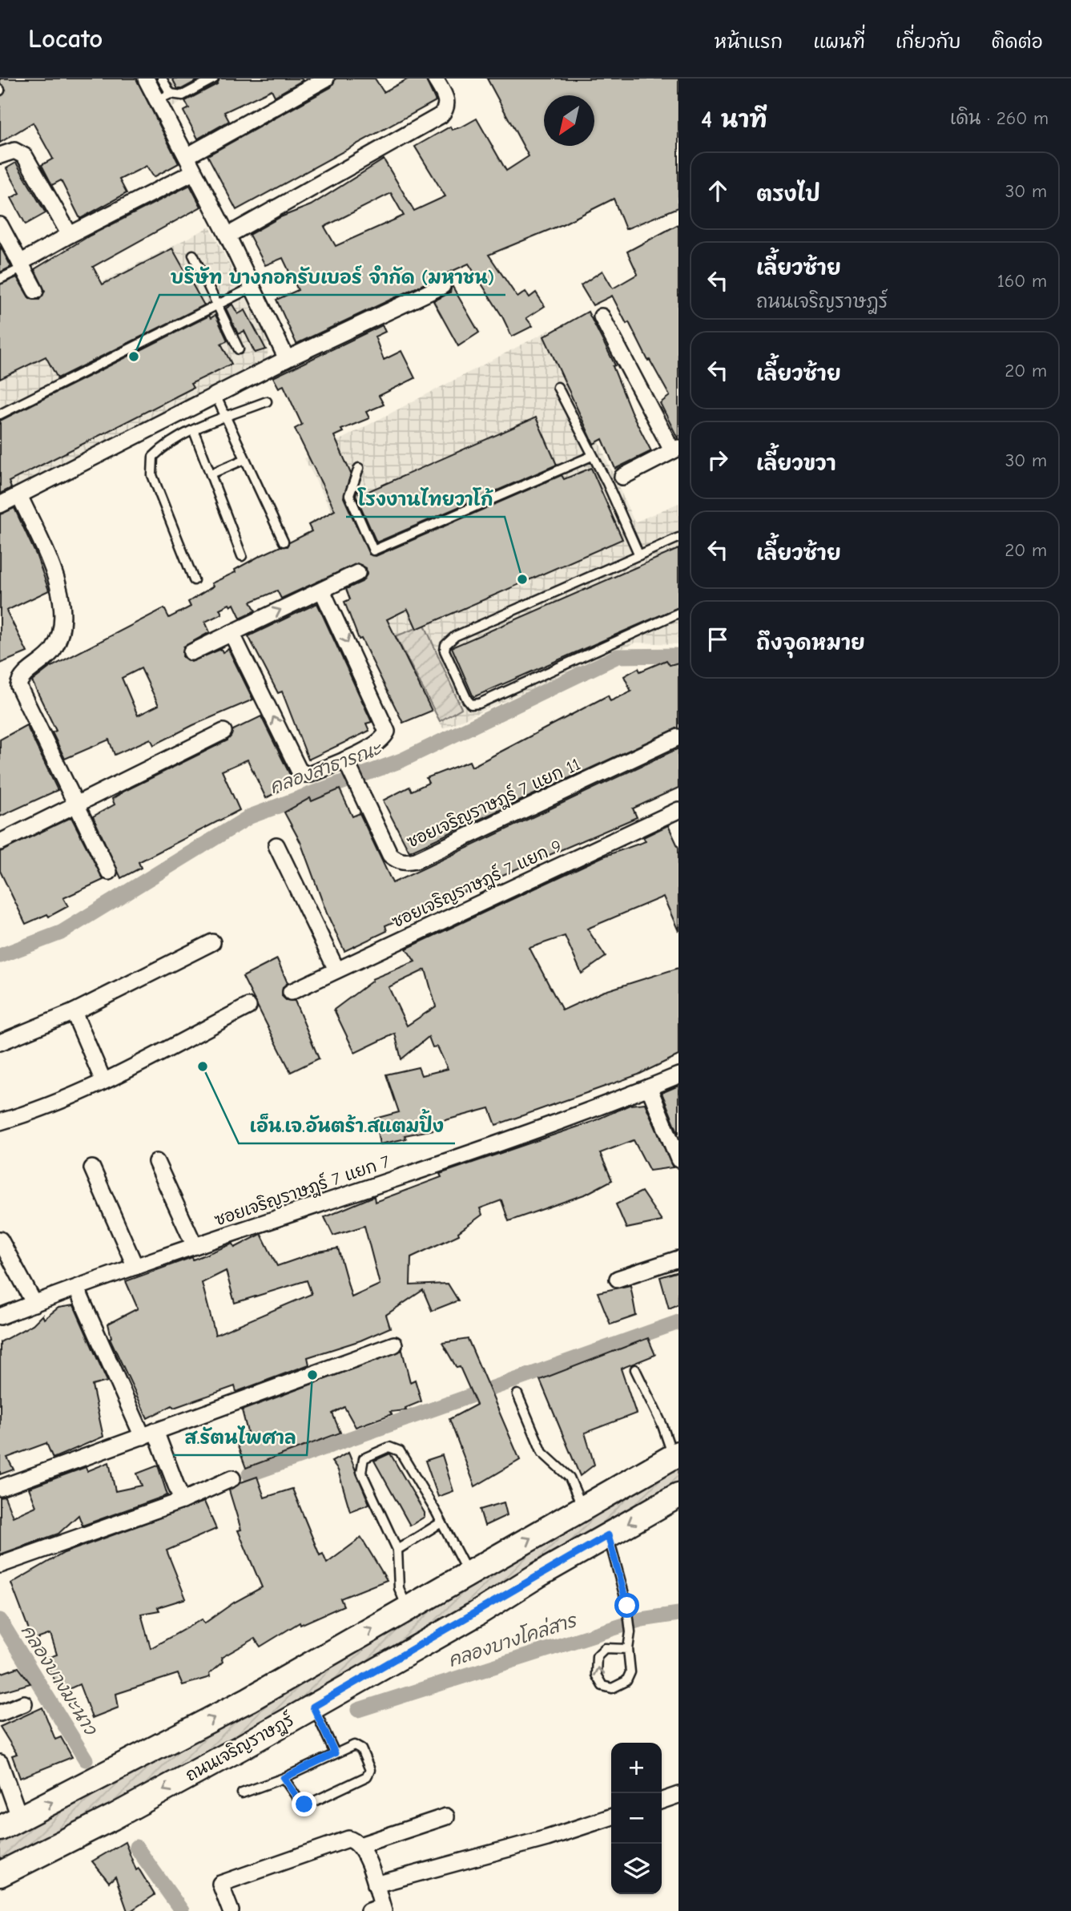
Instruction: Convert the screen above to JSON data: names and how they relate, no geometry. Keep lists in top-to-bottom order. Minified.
{"streets":{"main road":["ถนนเจริญราษฎร์"],"street":["ซอยเจริญราษฎร์ 7 แยก 11","ซอยเจริญราษฎร์ 7 แยก 9","ซอยเจริญราษฎร์ 7 แยก 7"]},"water":["คลองสาธารณะ","คลองบางโคล่สาร","คลองบางมะนาว"],"places":["บริษัท บางกอกรับเบอร์ จำกัด (มหาชน)","โรงงานไทยวาโก้","เอ็น.เจ.อันตร้า.สแตมปิ้ง","ส.รัตนไพศาล"],"north":"bottom left","page":{"header":"Locato","nav":["หน้าแรก","แผนที่","เกี่ยวกับ","ติดต่อ"],"heading":["4 นาที","เดิน · 260 m"],"list":[["ตรงไป","30 m"],["เลี้ยวซ้าย","ถนนเจริญราษฎร์","160 m"],["เลี้ยวซ้าย","20 m"],["เลี้ยวขวา","30 m"],["เลี้ยวซ้าย","20 m"],"ถึงจุดหมาย"],"map_buttons":["+","−"]}}
